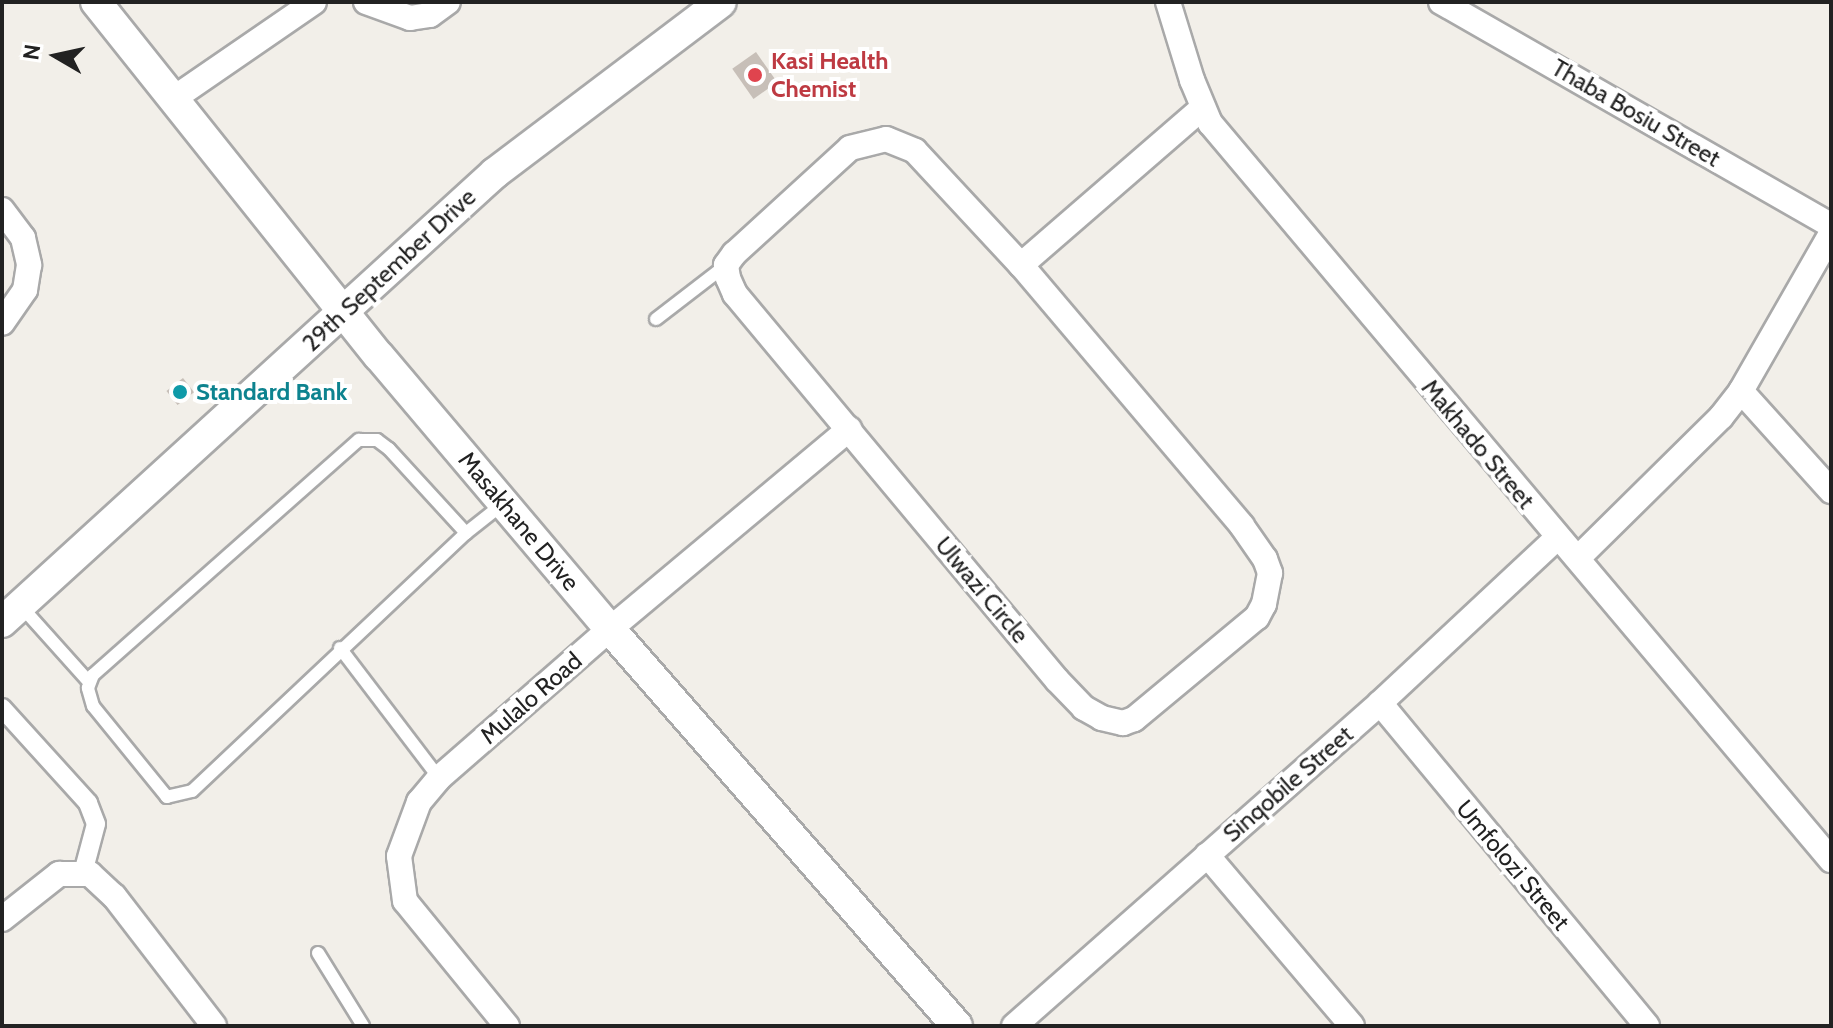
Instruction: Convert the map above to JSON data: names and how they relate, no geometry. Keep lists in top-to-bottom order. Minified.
{"streets":{"street":["Thaba Bosiu Street","29th September Drive","Makhado Street","Masakhane Drive","Ulwazi Circle","Mulalo Road","Sinqobile Street","Umfolozi Street"]},"crossings":[["29th September Drive","Masakhane Drive"],["Makhado Street","Sinqobile Street"],["Masakhane Drive","Mulalo Road"],["Ulwazi Circle","Mulalo Road"],["Sinqobile Street","Umfolozi Street"]],"places":["Kasi Health Chemist","Standard Bank"],"north":"left"}
